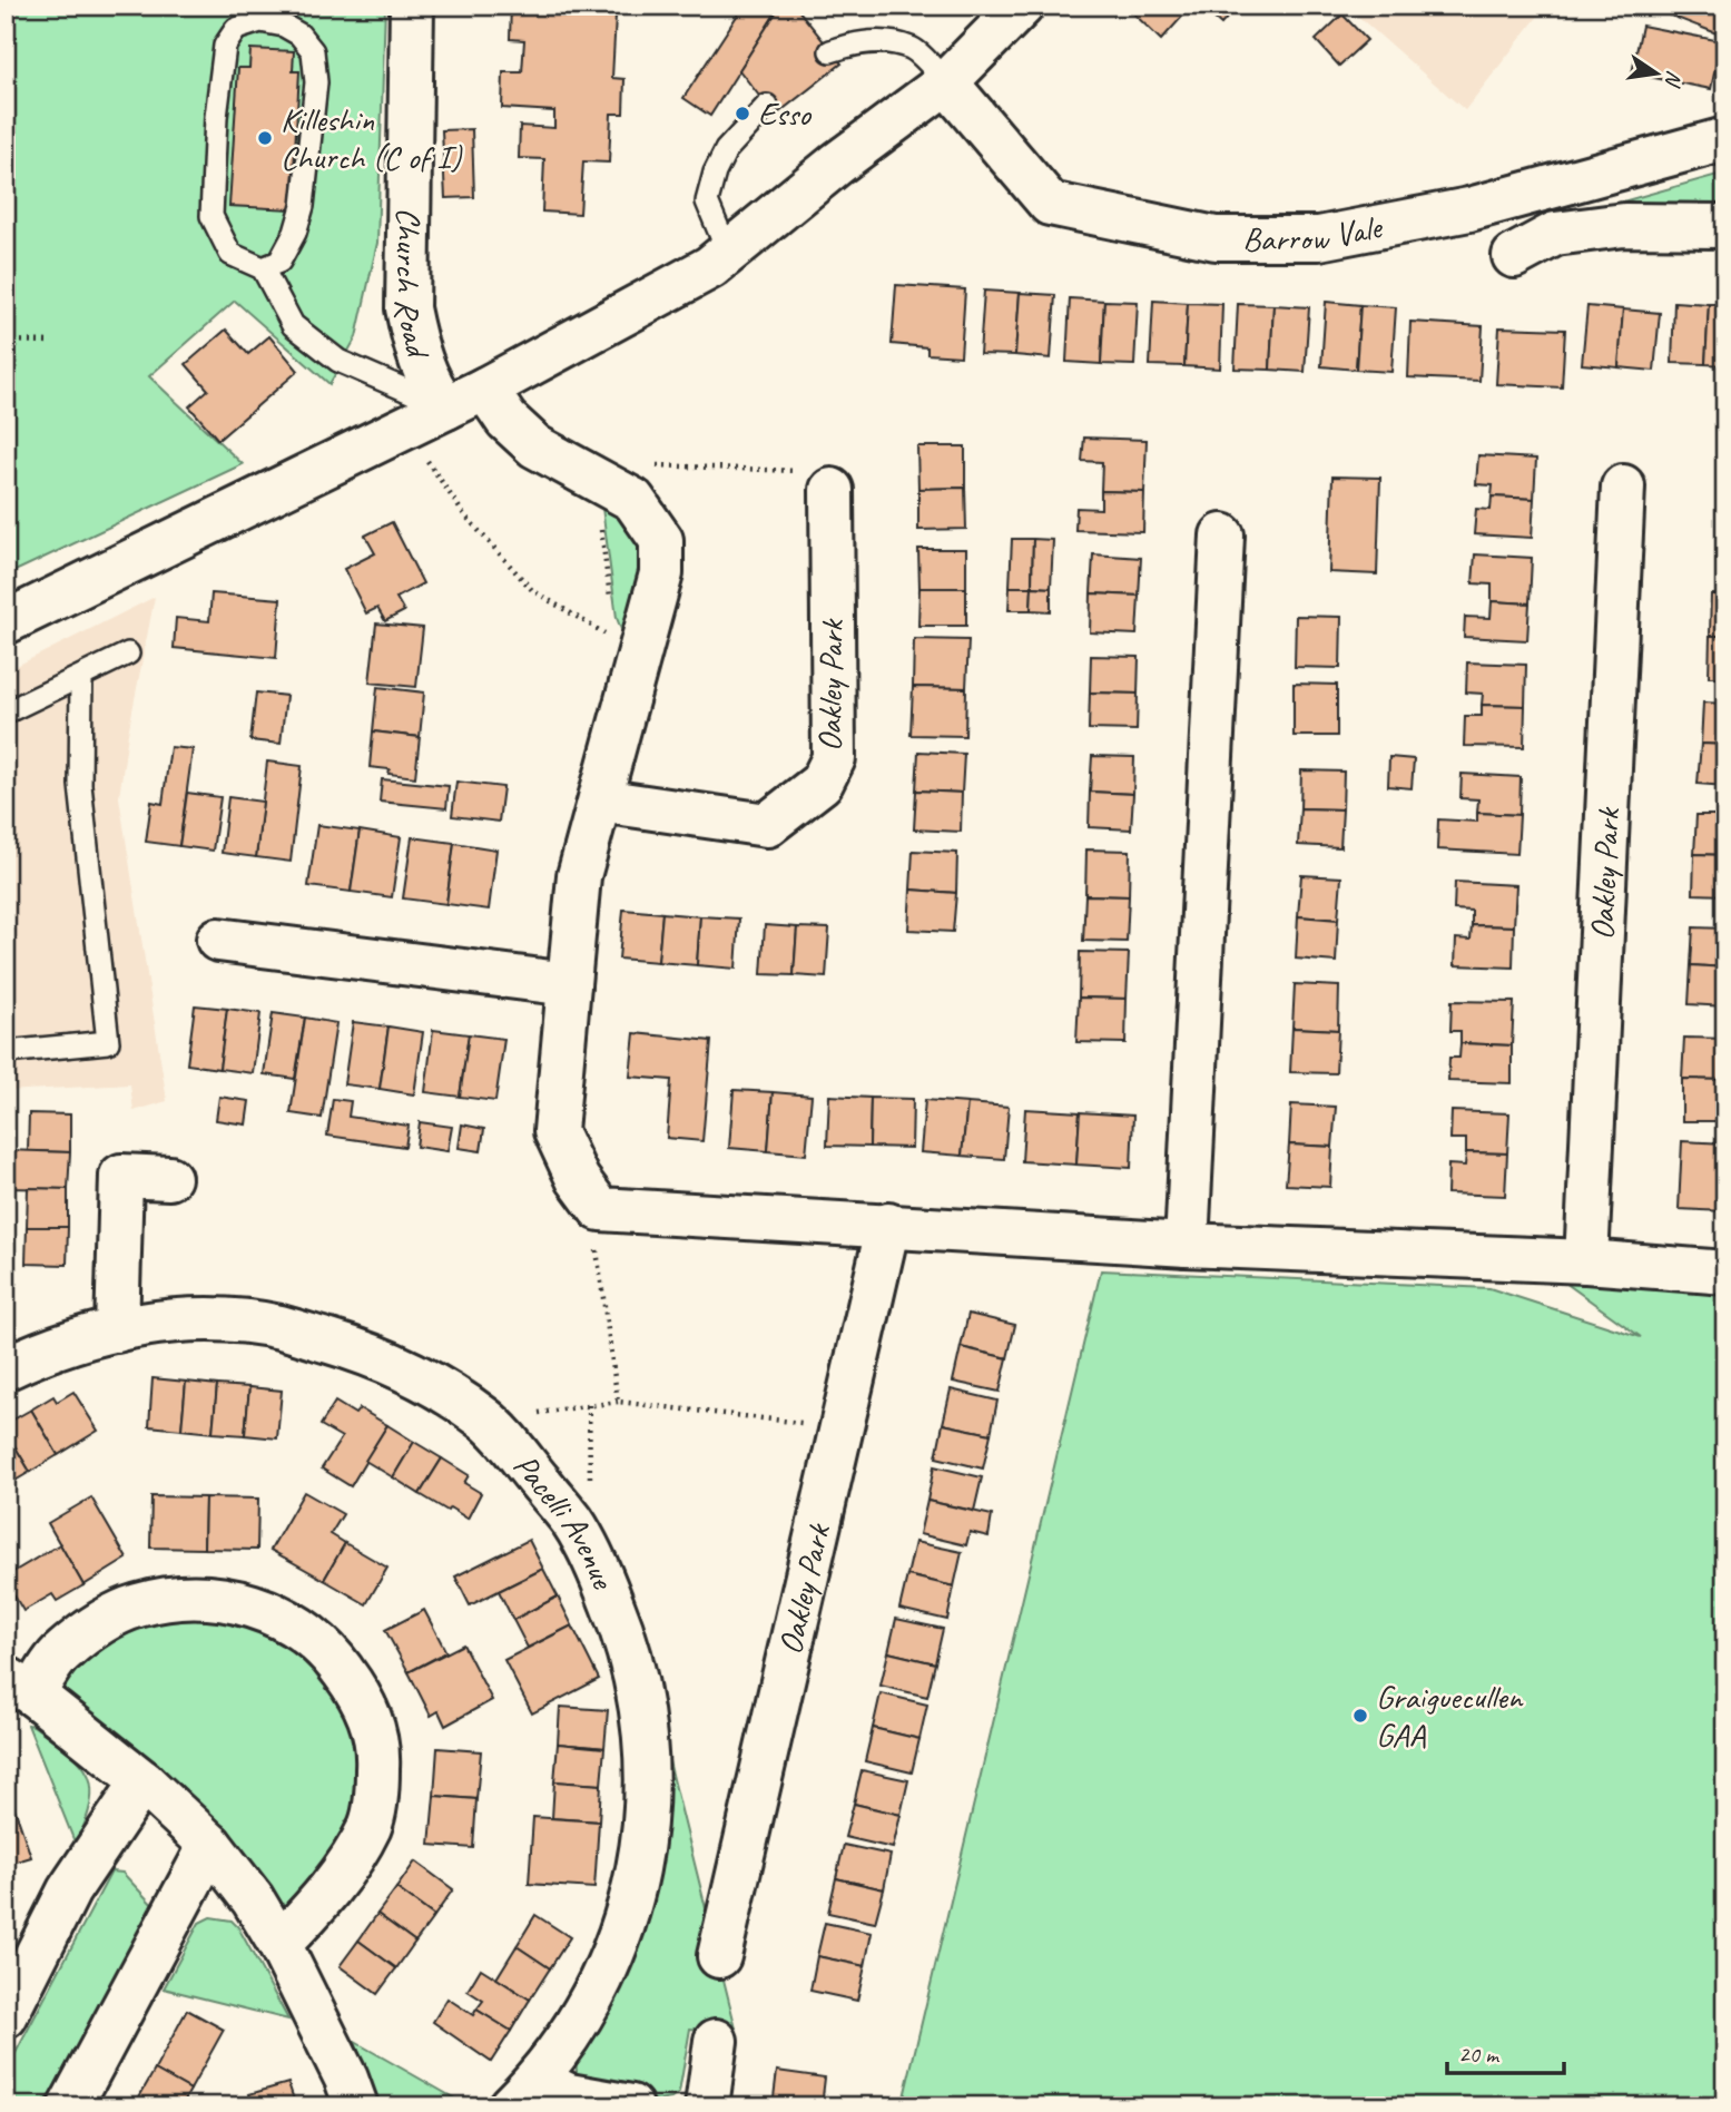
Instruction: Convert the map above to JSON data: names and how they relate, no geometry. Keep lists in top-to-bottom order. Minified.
{"streets":{"street":["Barrow Vale","Church Road","Oakley Park","Pacelli Avenue"]},"places":["Esso","Killeshin Church (C of I)","Graiguecullen GAA"],"scale_bar":"20 m","north":"right"}
